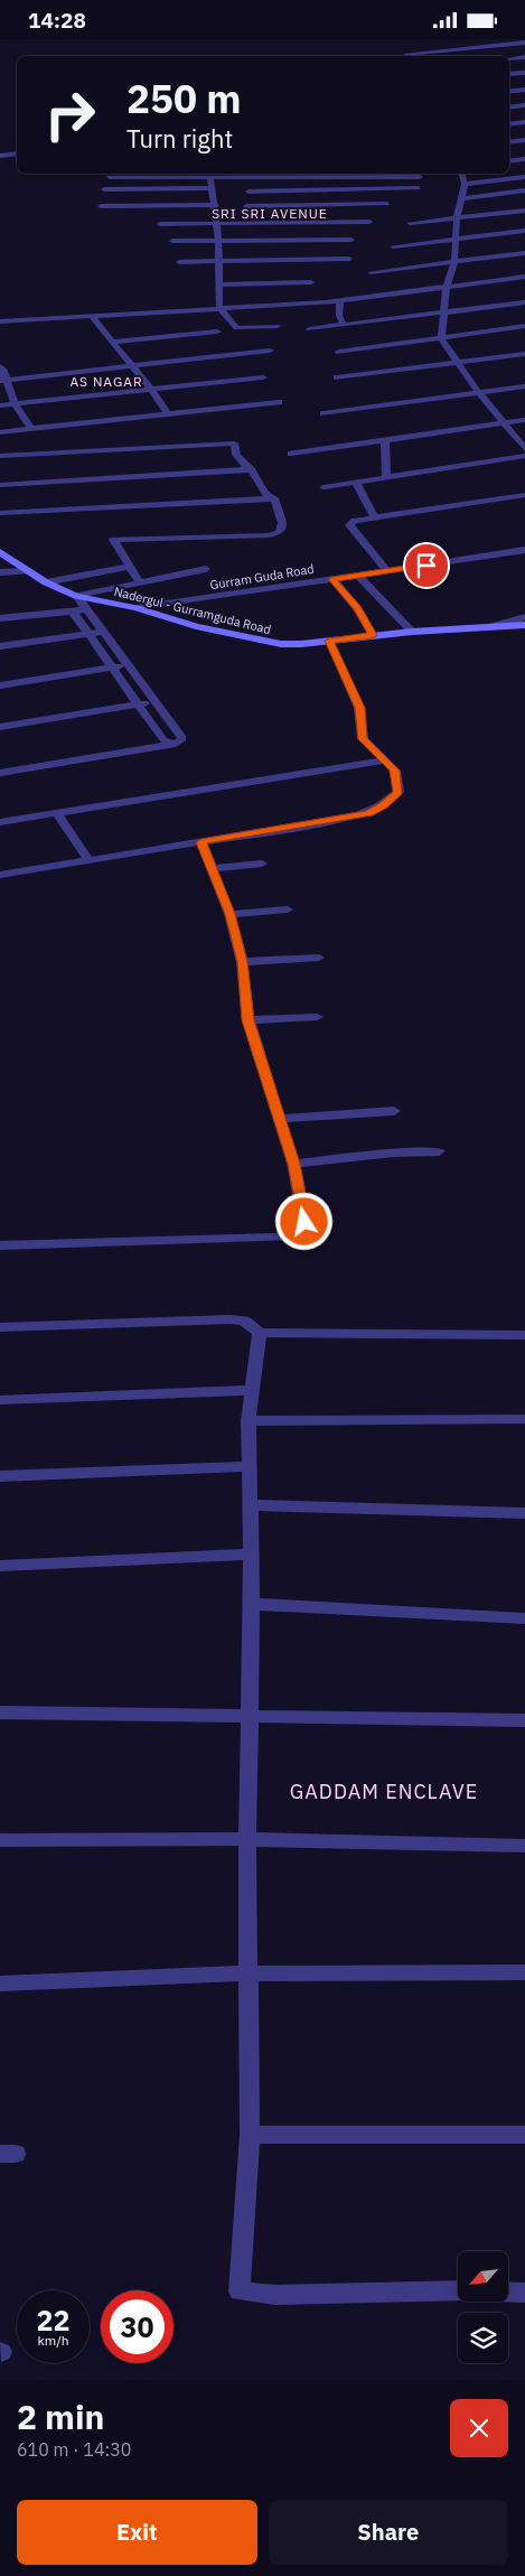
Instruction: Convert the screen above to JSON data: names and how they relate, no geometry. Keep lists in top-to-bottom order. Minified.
{"streets":{"main road":["Nadergul - Gurramguda Road"],"street":["Gurram Guda Road"]},"crossings":[["Gurram Guda Road","Nadergul - Gurramguda Road"]],"districts":["SRI SRI AVENUE","AS NAGAR","GADDAM ENCLAVE"],"north":"bottom left","page":{"status":"14:28","turn":["250 m","Turn right"],"speed":"22 km/h","limit":"30","heading":["2 min","610 m · 14:30"],"buttons":["Exit","Share"]}}
